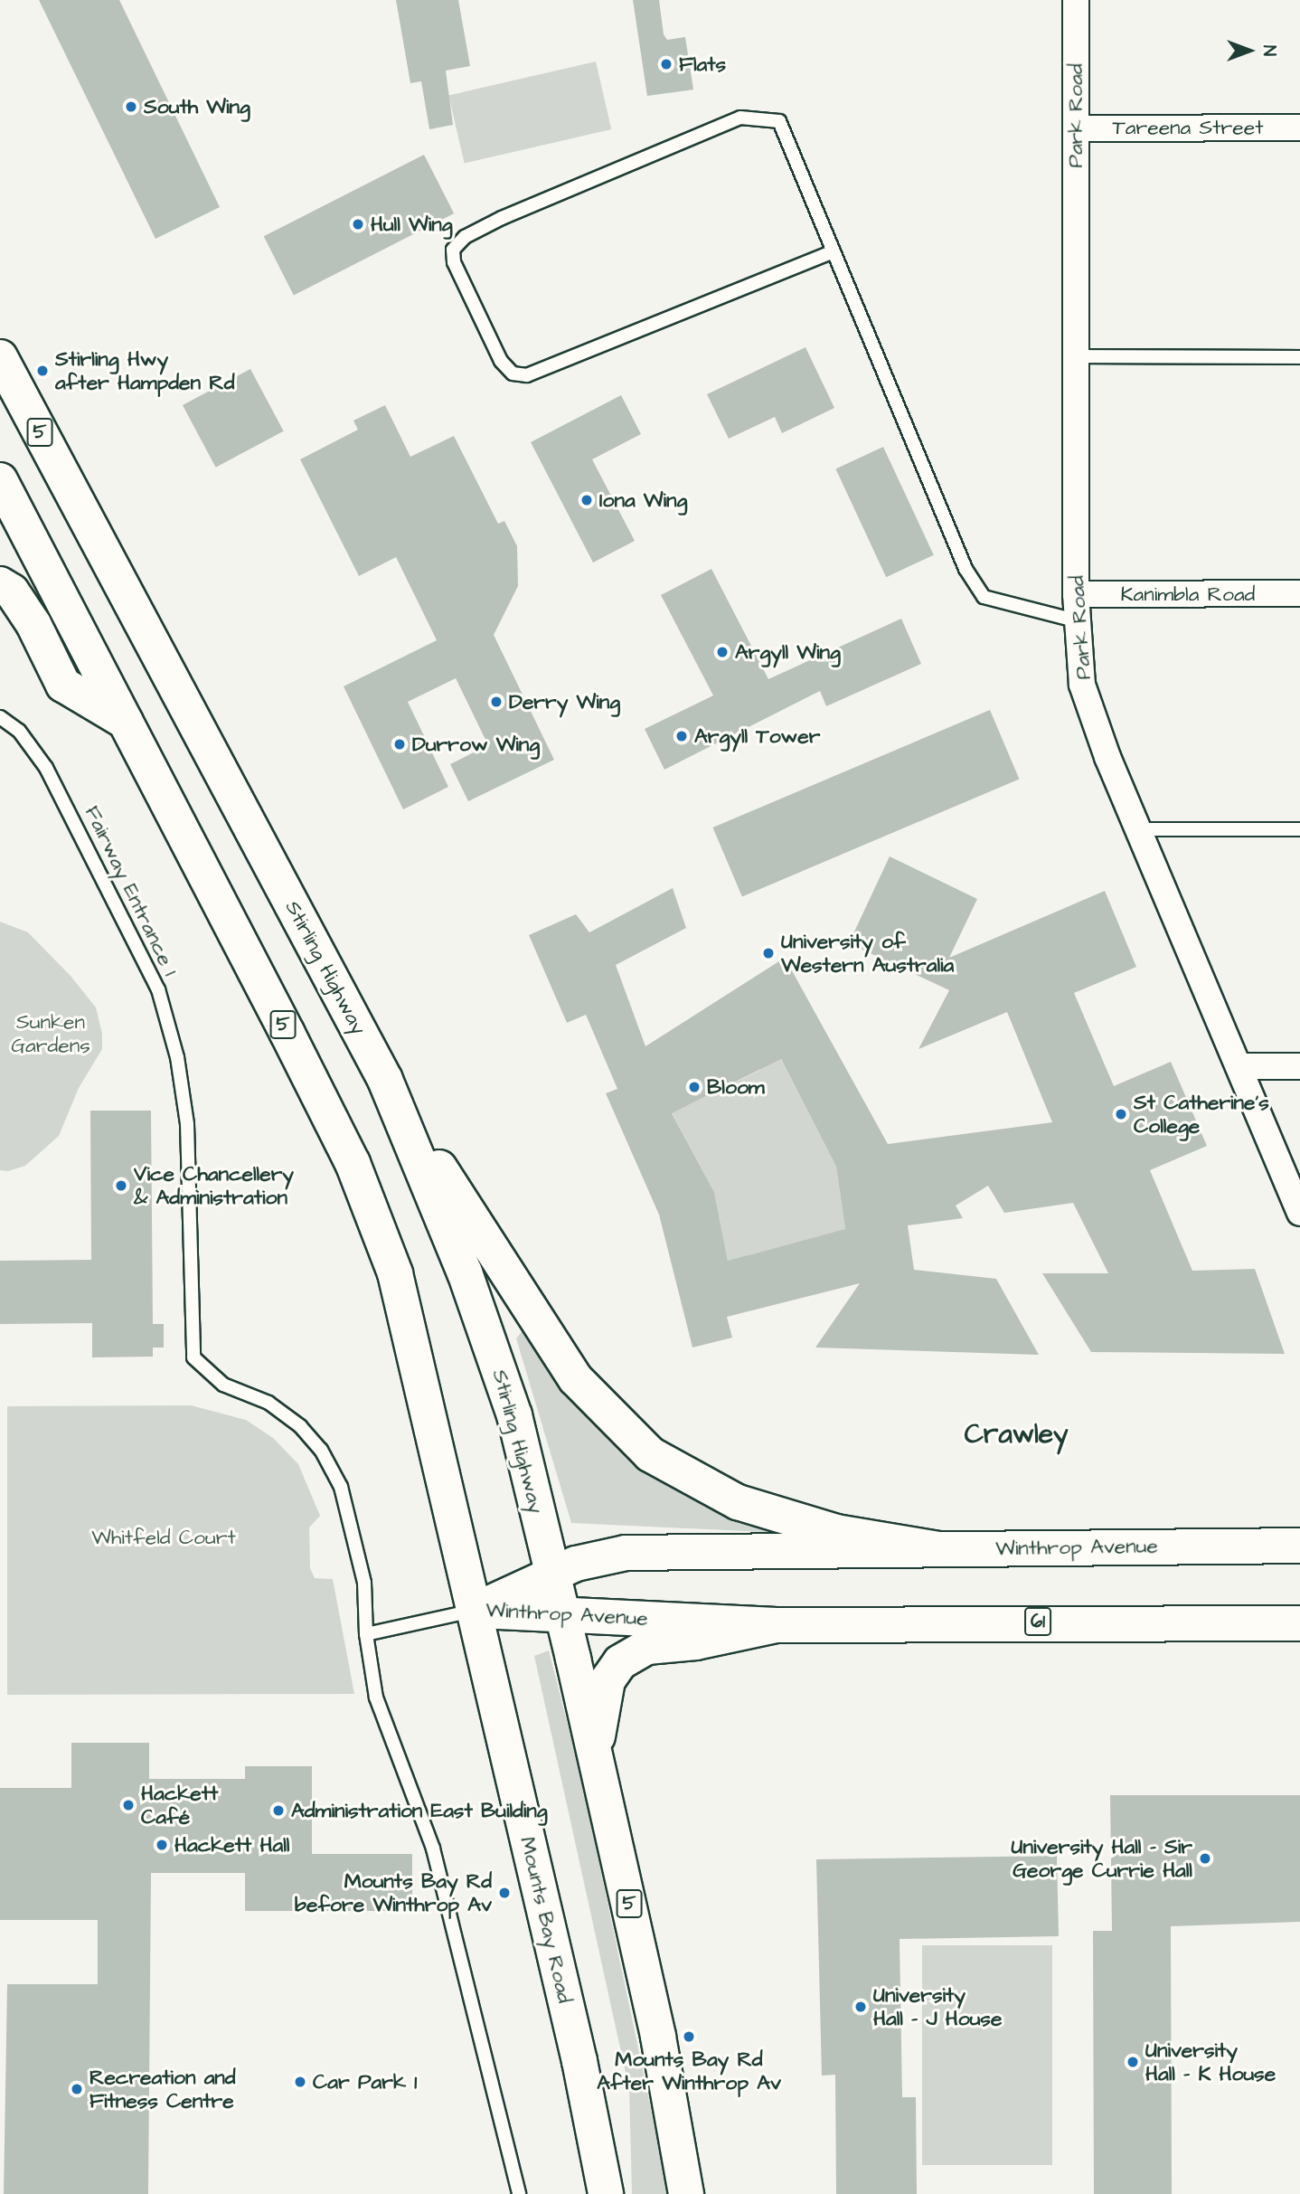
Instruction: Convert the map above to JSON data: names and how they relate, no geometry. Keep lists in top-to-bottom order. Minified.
{"streets":{"main road":["5","Stirling Highway","Winthrop Avenue","61","Mounts Bay Road"],"street":["Park Road","Tareena Street","Kanimbla Road"],"lane":["Fairway Entrance 1"]},"crossings":[["Park Road","Tareena Street"],["Park Road","Kanimbla Road"],["5","Stirling Highway"],["5","Winthrop Avenue"],["5","61"],["5","Mounts Bay Road"],["Stirling Highway","Winthrop Avenue"],["Winthrop Avenue","61"],["Winthrop Avenue","Mounts Bay Road"]],"districts":["Crawley"],"parks":["Sunken Gardens","Whitfeld Court"],"places":["Flats","South Wing","Hull Wing","Stirling Hwy after Hampden Rd","Iona Wing","Argyll Wing","Derry Wing","Argyll Tower","Durrow Wing","University of Western Australia","Bloom","St Catherine’s College","Vice Chancellery & Administration","Hackett Café","Administration East Building","Hackett Hall","University Hall - Sir George Currie Hall","Mounts Bay Rd before Winthrop Av","University Hall - J House","Mounts Bay Rd After Winthrop Av","University Hall - K House","Car Park 1","Recreation and Fitness Centre"],"north":"right"}
